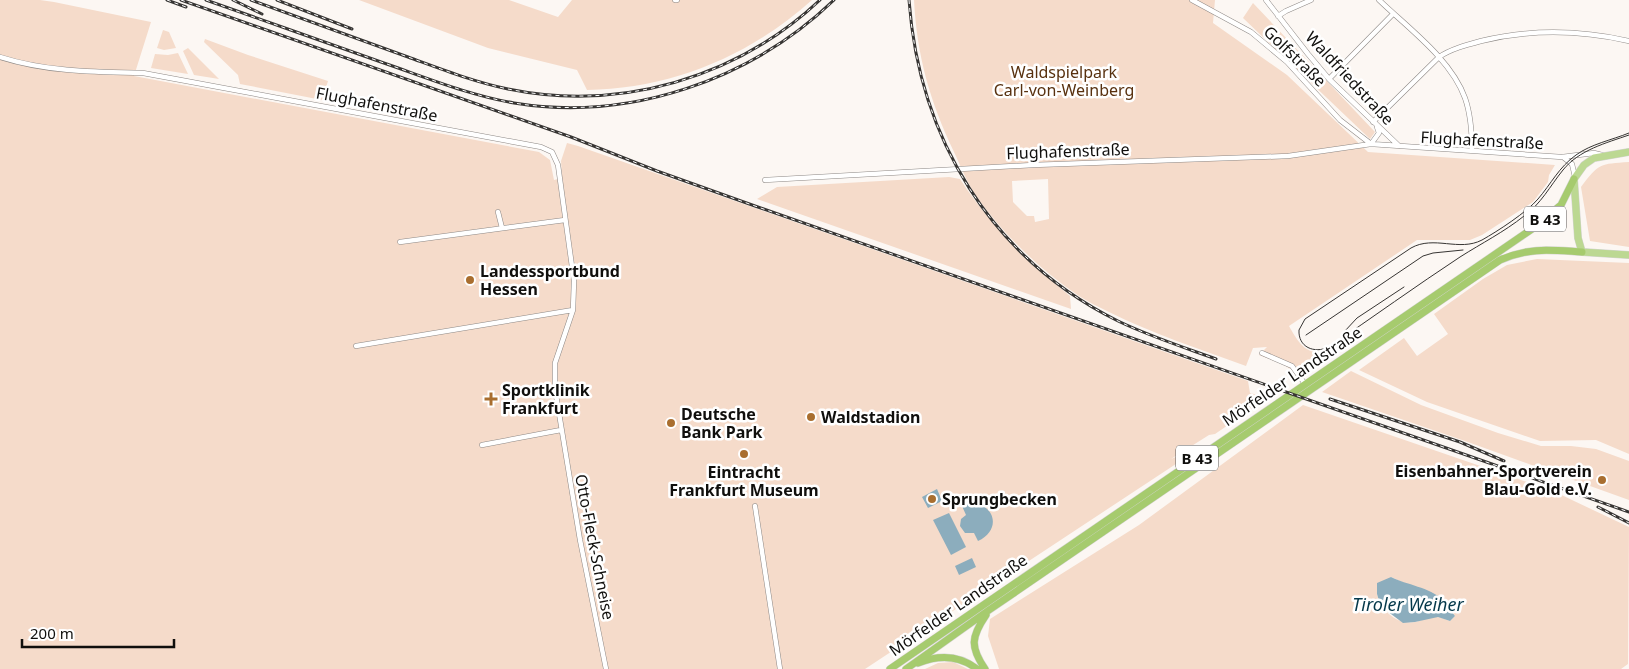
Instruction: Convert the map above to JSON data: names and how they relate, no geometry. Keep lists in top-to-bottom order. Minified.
{"streets":{"highway":["B 43","Mörfelder Landstraße"],"street":["Golfstraße","Waldfriedstraße","Flughafenstraße","Otto-Fleck-Schneise"]},"crossings":[["Golfstraße","Flughafenstraße"],["Waldfriedstraße","Flughafenstraße"],["Flughafenstraße","B 43"],["Flughafenstraße","Mörfelder Landstraße"],["Flughafenstraße","Otto-Fleck-Schneise"],["B 43","Mörfelder Landstraße"]],"water":["Tiroler Weiher"],"parks":["Waldspielpark Carl-von-Weinberg"],"places":{"other":["Landessportbund Hessen","Waldstadion","Deutsche Bank Park","Eintracht Frankfurt Museum","Eisenbahner-Sportverein Blau-Gold e.V.","Sprungbecken"],"health":["Sportklinik Frankfurt"]},"scale_bar":"200 m"}
